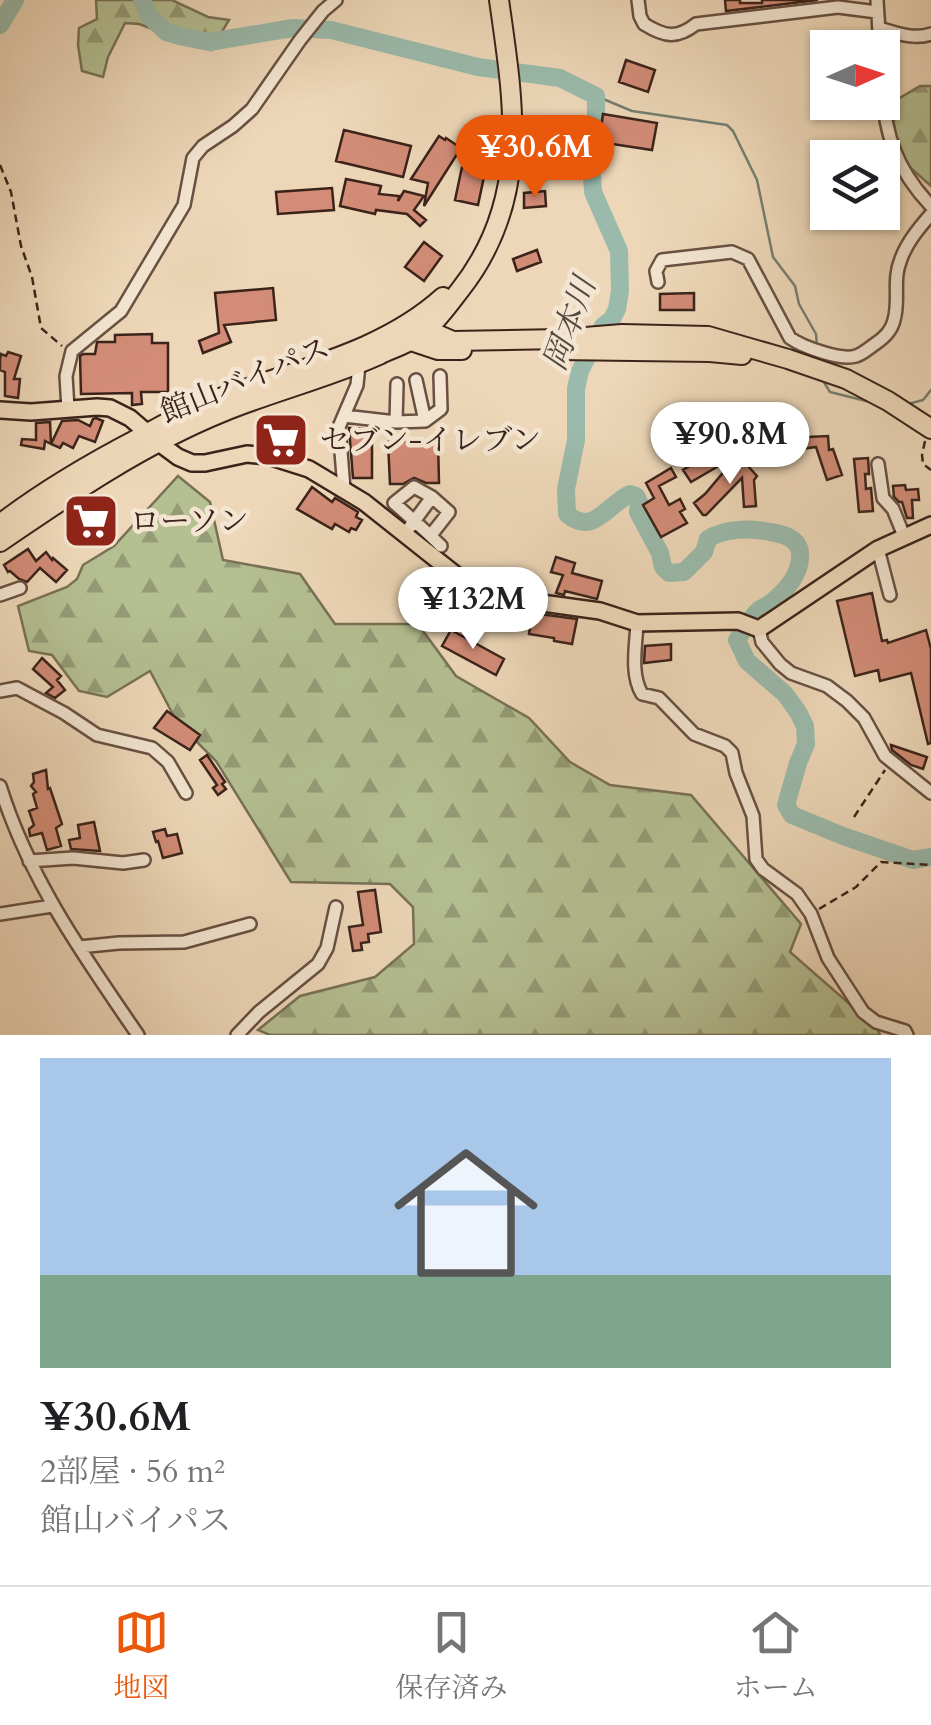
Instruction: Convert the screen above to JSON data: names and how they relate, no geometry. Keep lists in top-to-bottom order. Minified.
{"streets":{"highway":["館山バイパス"]},"water":["岡本川"],"places":{"supermarket":["セブン-イレブン","ローソン"]},"north":"right","page":{"price":["¥30.6M","¥90.8M","¥132M"],"list":[{"name":"¥30.6M","note":"2部屋 · 56 m² · 館山バイパス"}],"tabs":["地図","保存済み","ホーム"]}}
